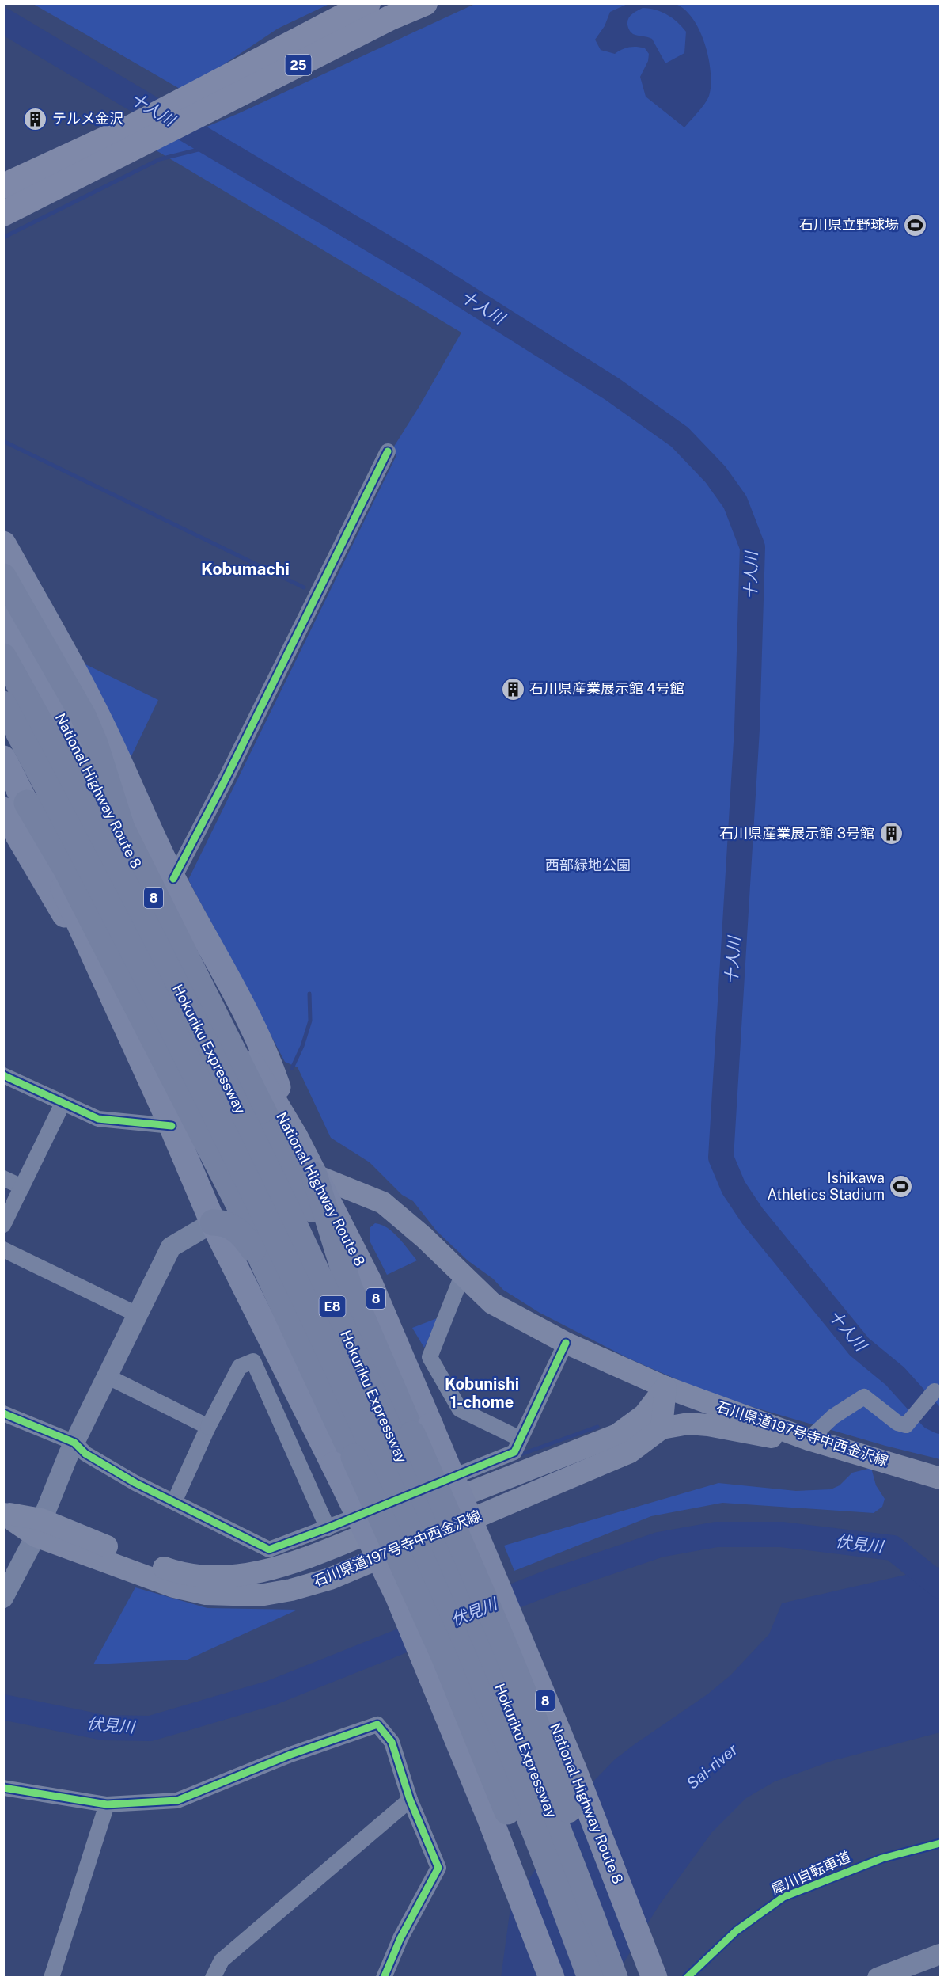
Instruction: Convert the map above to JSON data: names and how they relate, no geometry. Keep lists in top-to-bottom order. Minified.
{"streets":{"highway":["National Highway Route 8","8","Hokuriku Expressway","E8"],"main road":["25","石川県道197号寺中西金沢線"],"cycle path":["犀川自転車道"]},"crossings":[["National Highway Route 8","石川県道197号寺中西金沢線"]],"districts":["Kobumachi","Kobunishi 1-chome"],"water":["十人川","伏見川","Sai-river"],"parks":["西部緑地公園"],"places":{"building":["テルメ金沢","石川県産業展示館 4号館","石川県産業展示館 3号館"],"sports":["石川県立野球場","Ishikawa Athletics Stadium"]}}
